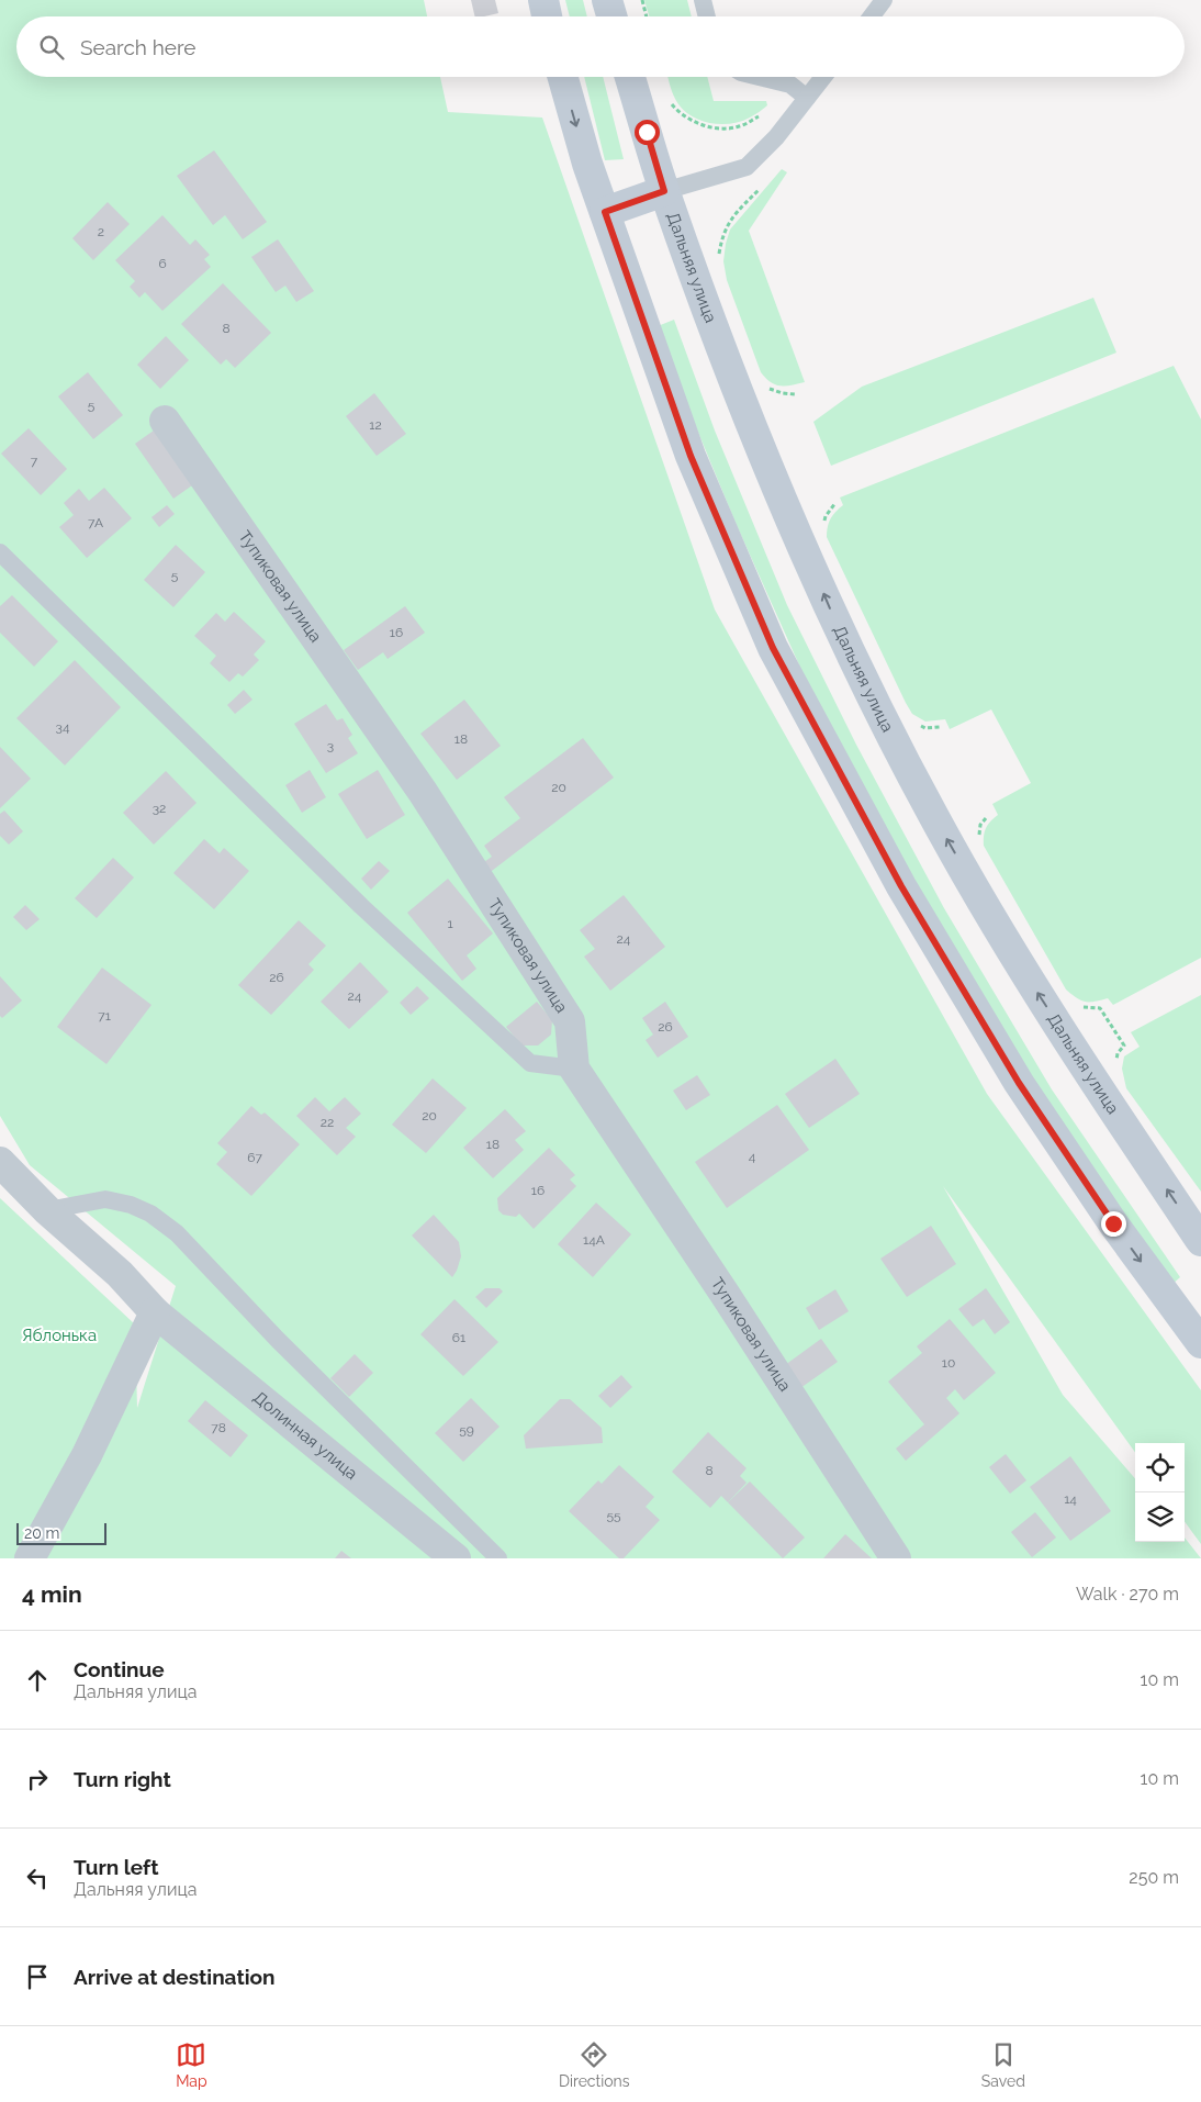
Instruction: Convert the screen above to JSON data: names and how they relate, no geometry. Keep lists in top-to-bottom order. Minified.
{"streets":{"main road":["Дальняя улица"],"street":["Тупиковая улица","Долинная улица"]},"parks":["Яблонька"],"house_numbers":["2","6","8","5","12","7","7А","5","16","34","18","3","20","32","1","24","26","24","71","26","20","22","18","4","67","16","14А","61","10","78","59","8","14","55"],"scale_bar":"20 m","page":{"search":"Search here","scale":"20 m","heading":["4 min","Walk · 270 m"],"list":[["Continue","Дальняя улица","10 m"],["Turn right","10 m"],["Turn left","Дальняя улица","250 m"],"Arrive at destination"],"nav":["Map","Directions","Saved"]}}
